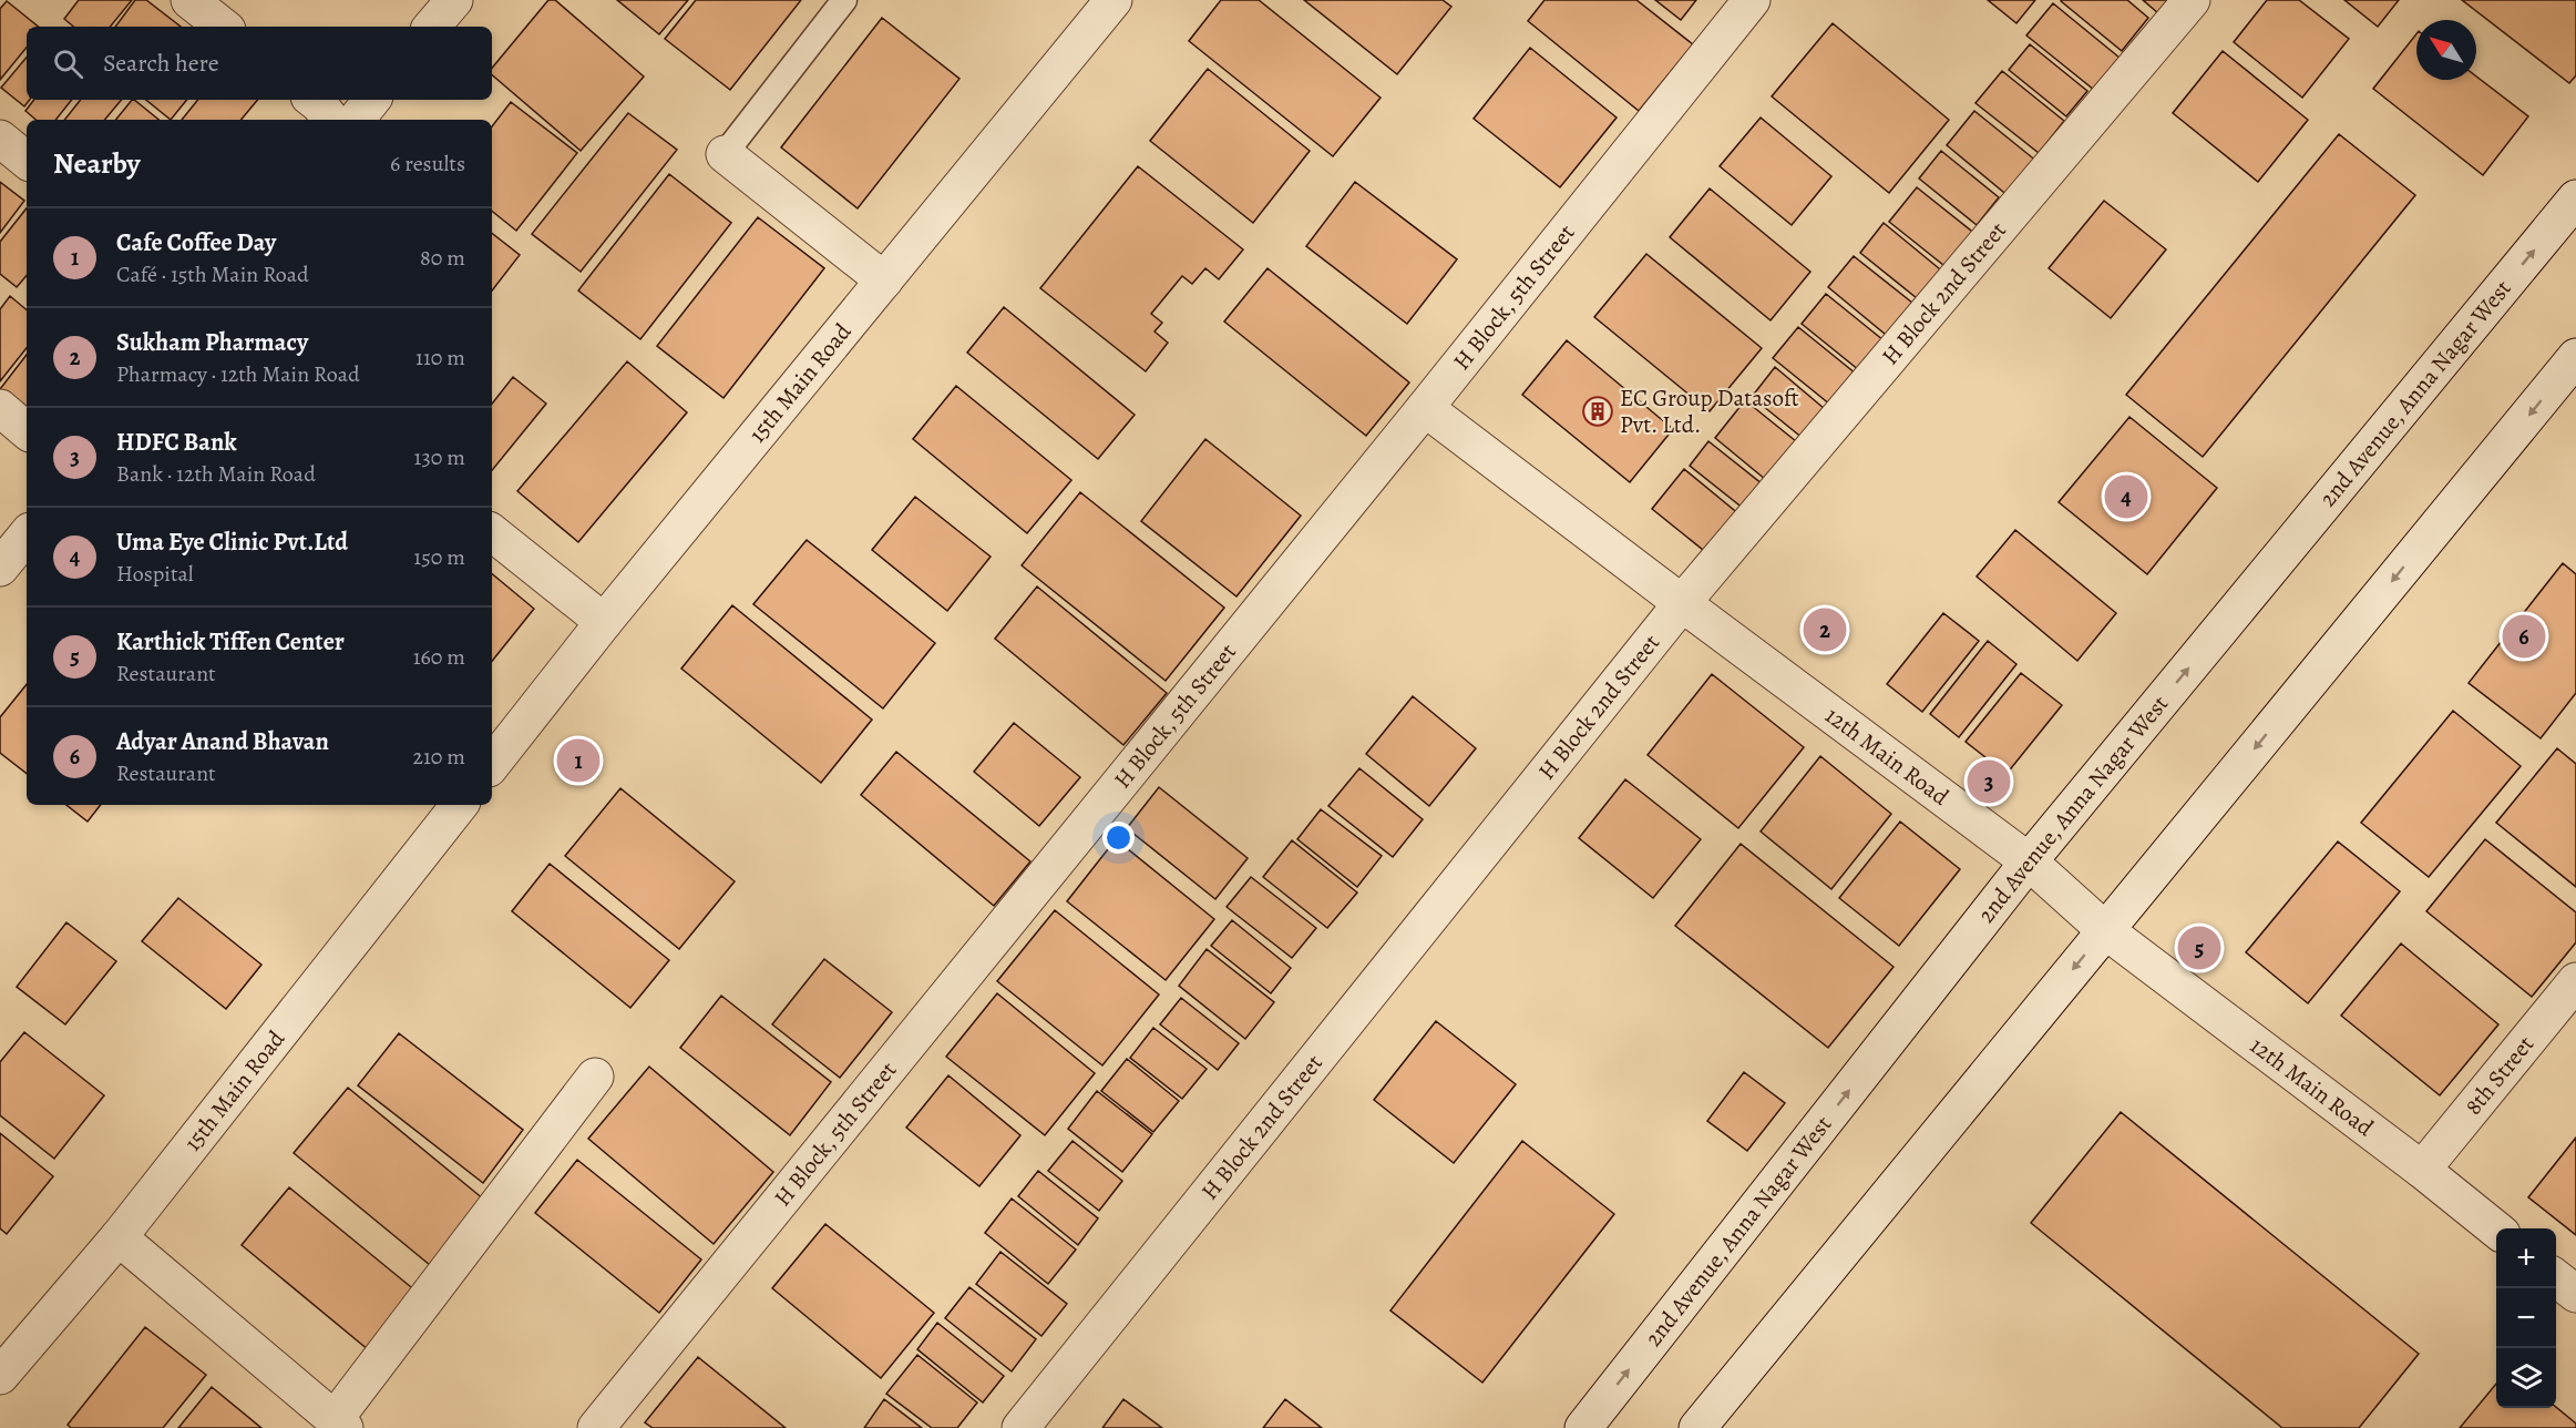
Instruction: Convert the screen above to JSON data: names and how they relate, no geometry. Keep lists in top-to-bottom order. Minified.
{"streets":{"street":["H Block 2nd Street","H Block, 5th Street","15th Main Road","2nd Avenue, Anna Nagar West","12th Main Road","8th Street"]},"crossings":[["H Block 2nd Street","12th Main Road"],["H Block, 5th Street","12th Main Road"],["2nd Avenue, Anna Nagar West","12th Main Road"],["12th Main Road","8th Street"]],"places":{"building":["EC Group Datasoft Pvt. Ltd."]},"north":"top left","page":{"search":"Search here","heading":["Nearby","6 results"],"list":[{"mark":"1","name":"Cafe Coffee Day","note":"Café · 15th Main Road","value":"80 m"},{"mark":"2","name":"Sukham Pharmacy","note":"Pharmacy · 12th Main Road","value":"110 m"},{"mark":"3","name":"HDFC Bank","note":"Bank · 12th Main Road","value":"130 m"},{"mark":"4","name":"Uma Eye Clinic Pvt.Ltd","note":"Hospital","value":"150 m"},{"mark":"5","name":"Karthick Tiffen Center","note":"Restaurant","value":"160 m"},{"mark":"6","name":"Adyar Anand Bhavan","note":"Restaurant","value":"210 m"}],"pins":["4","2","6","1","3","5"],"map_buttons":["+","−"]}}
